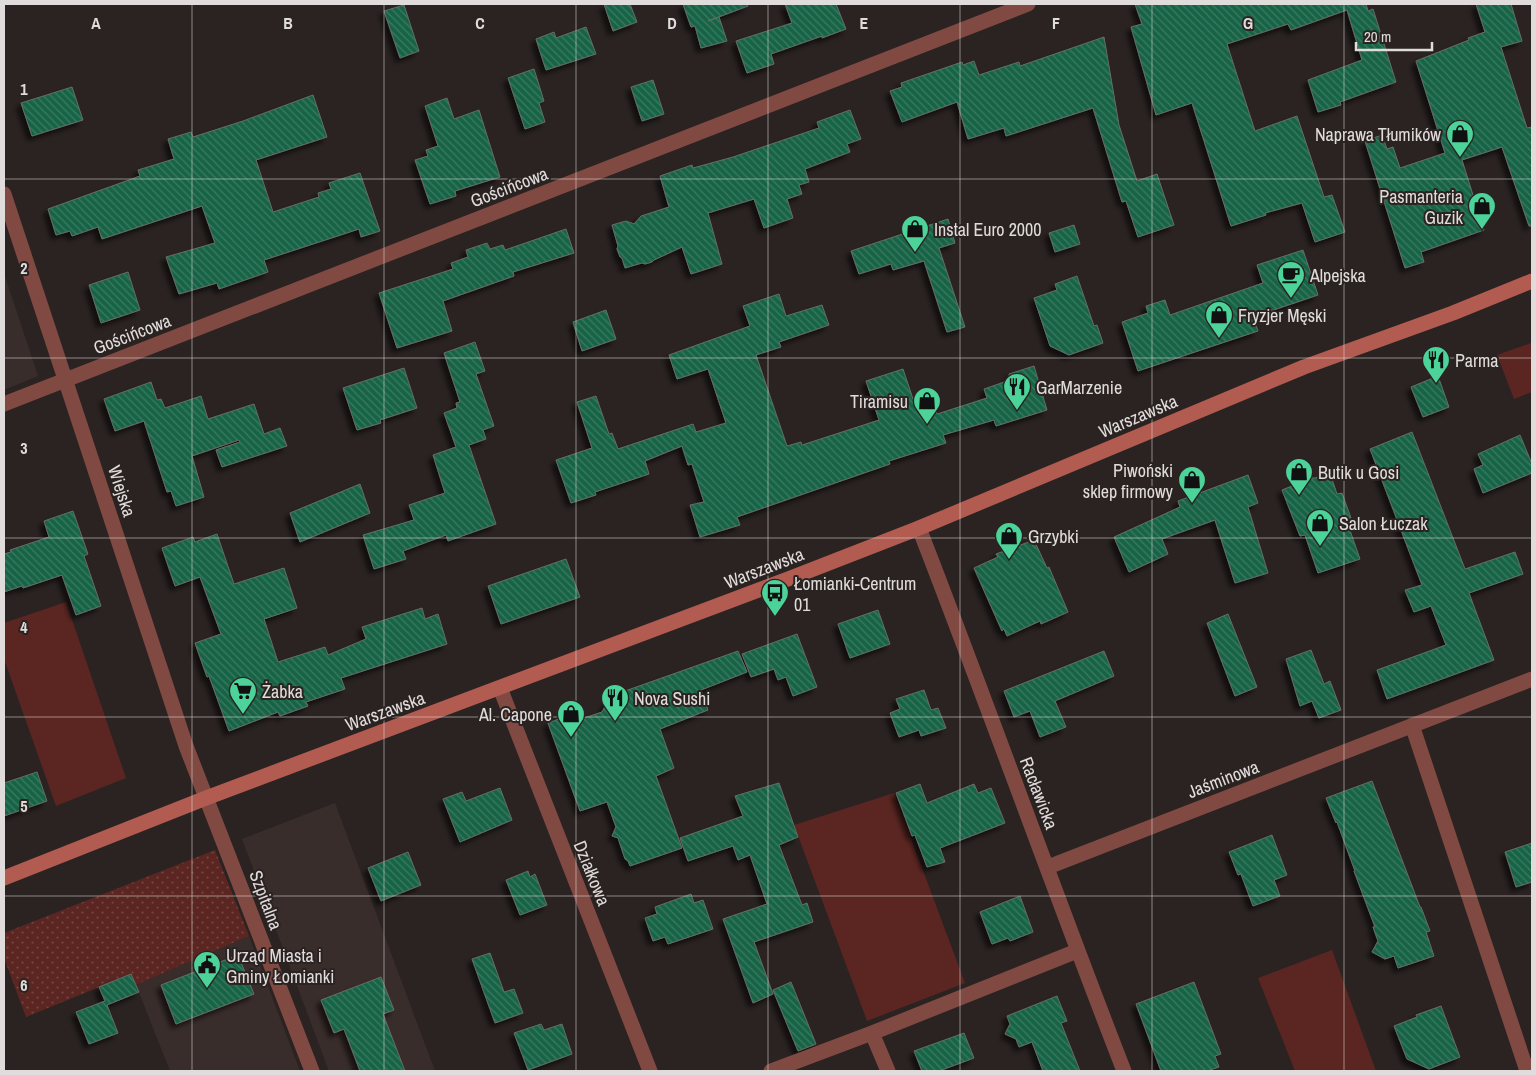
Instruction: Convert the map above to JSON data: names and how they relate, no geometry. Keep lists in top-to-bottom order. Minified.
{"streets":{"street":["Gościńcowa","Warszawska","Wiejska","Jaśminowa","Racławicka","Działkowa","Szpitalna"]},"crossings":[["Gościńcowa","Wiejska"],["Warszawska","Wiejska"],["Warszawska","Racławicka"],["Warszawska","Działkowa"],["Warszawska","Szpitalna"],["Wiejska","Szpitalna"],["Jaśminowa","Racławicka"]],"places":{"shop":["Naprawa Tłumików","Pasmanteria Guzik","Instal Euro 2000","Fryzjer Męski","Tiramisu","Butik u Gosi","Piwoński sklep firmowy","Salon Łuczak","Grzybki","Al. Capone"],"cafe":["Alpejska"],"restaurant":["Parma","GarMarzenie","Nova Sushi"],"bus stop":["Łomianki-Centrum 01"],"supermarket":["Żabka"],"public building":["Urząd Miasta i Gminy Łomianki"]},"scale_bar":"20 m","grid":{"columns":["A","B","C","D","E","F","G"],"rows":["1","2","3","4","5","6"]}}
